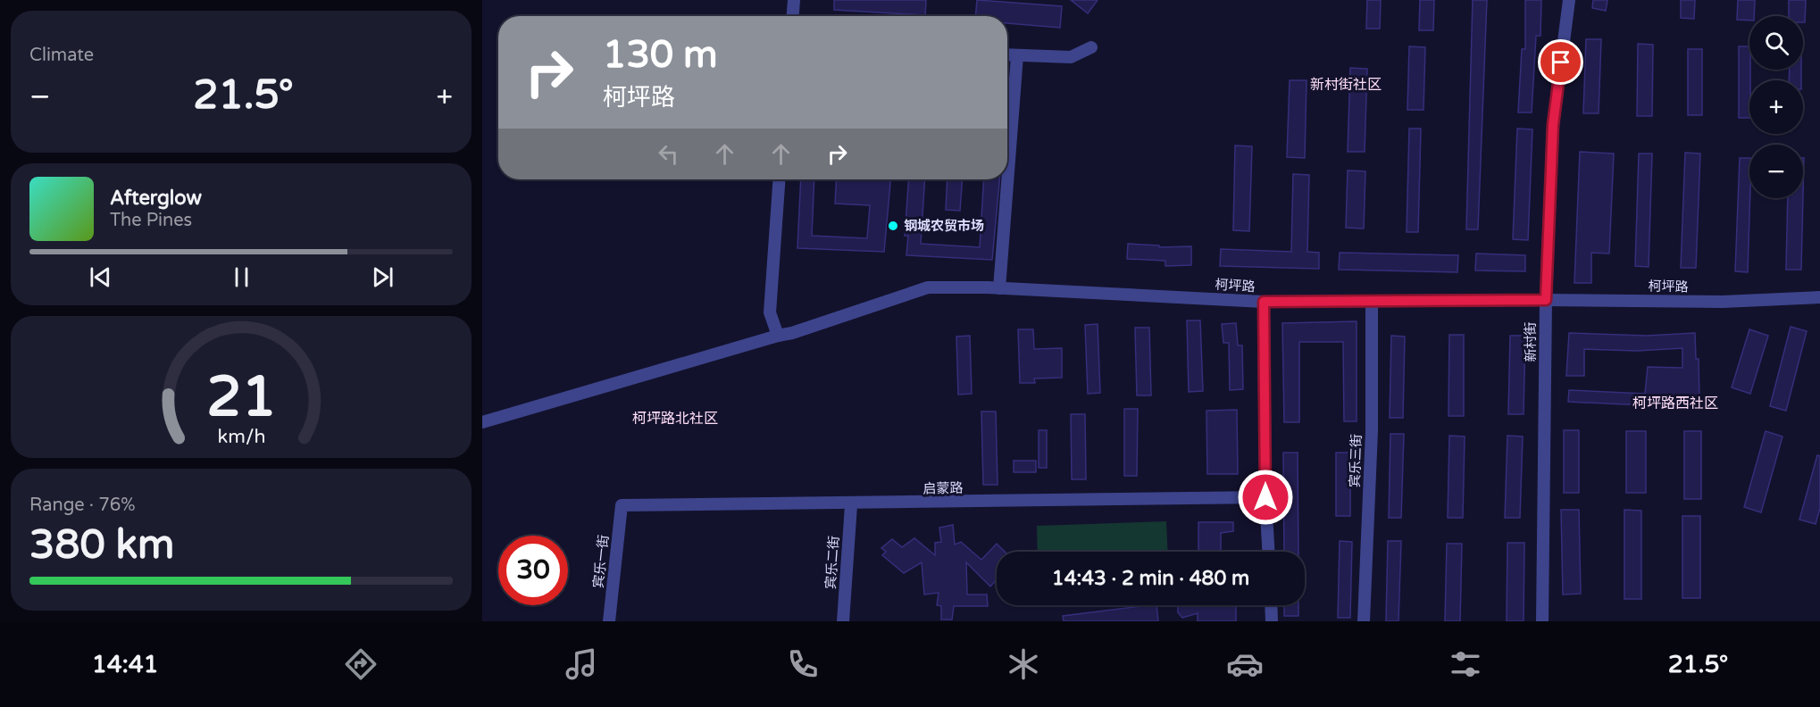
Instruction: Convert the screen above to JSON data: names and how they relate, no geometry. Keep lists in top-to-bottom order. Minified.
{"streets":{"street":["柯坪路","新村街","宾乐三街","启蒙路","宾乐一街","宾乐二街"]},"crossings":[["柯坪路","新村街"],["柯坪路","宾乐三街"],["启蒙路","宾乐一街"],["启蒙路","宾乐二街"]],"districts":["新村街社区","柯坪路西社区","柯坪路北社区"],"places":["钢城农贸市场"],"page":{"tile":["Climate",["Range · 76%","380 km"]],"map_buttons":["+","−"],"turn":["130 m","柯坪路"],"heat":["−","21.5°","+"],"song":["Afterglow","The Pines"],"limit":"30","trip":"14:43 · 2 min · 480 m","tabs":["14:41","21.5°"],"gauge":["21","km/h"]}}
